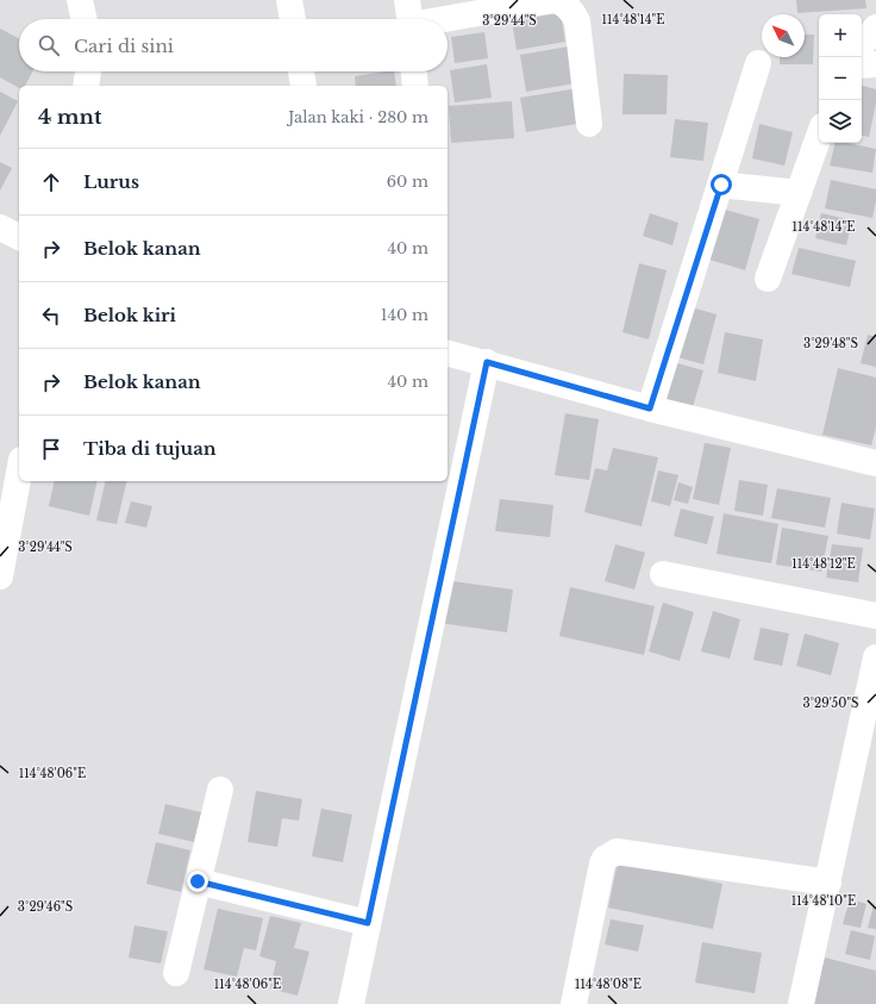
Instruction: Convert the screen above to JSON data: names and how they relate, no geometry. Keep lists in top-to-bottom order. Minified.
{"north":"top left","page":{"map_buttons":["+","−"],"search":"Cari di sini","heading":["4 mnt","Jalan kaki · 280 m"],"list":[["Lurus","60 m"],["Belok kanan","40 m"],["Belok kiri","140 m"],["Belok kanan","40 m"],"Tiba di tujuan"]},"coordinates":["114°48'14\"E","3°29'44\"S","3°29'48\"S","114°48'12\"E","3°29'50\"S","114°48'06\"E","114°48'10\"E","3°29'46\"S","114°48'08\"E"]}
